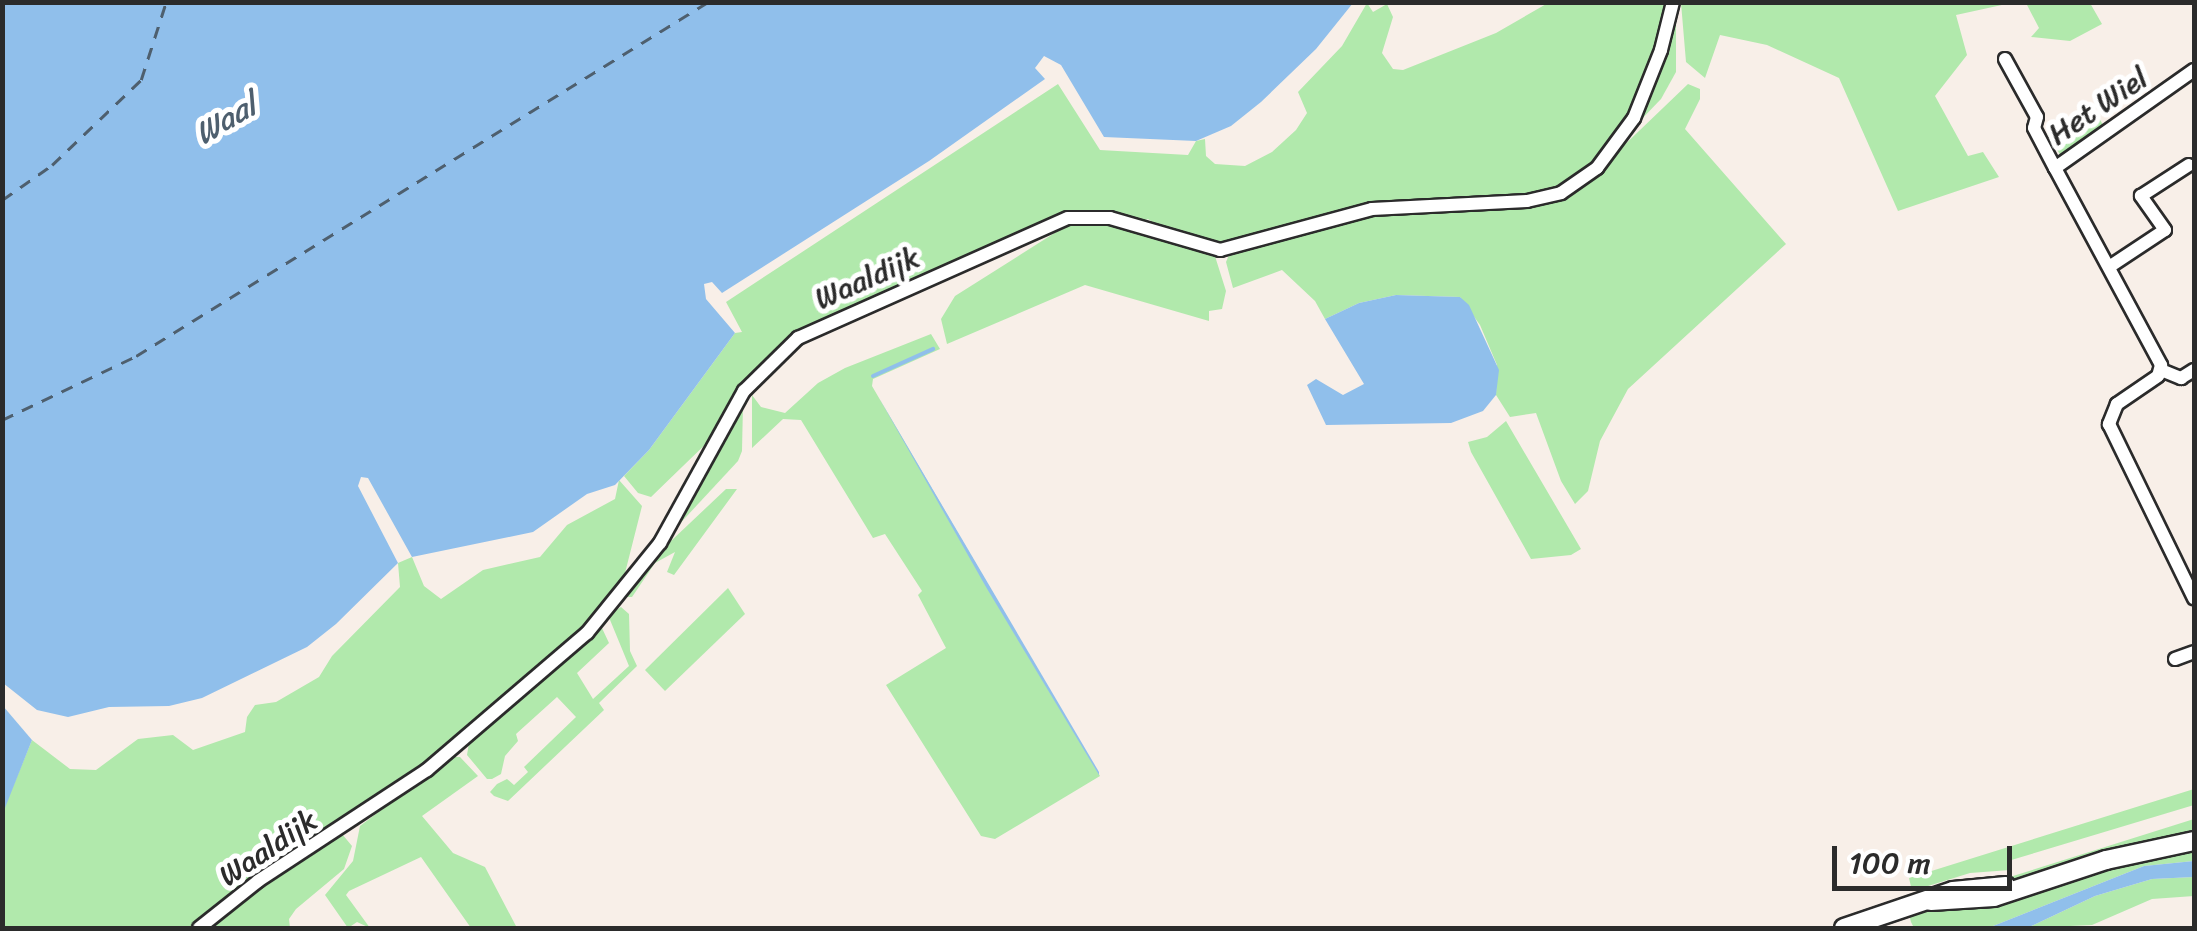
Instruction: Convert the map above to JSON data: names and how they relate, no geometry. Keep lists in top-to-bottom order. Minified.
{"streets":{"street":["Het Wiel","Waaldijk"]},"water":["Waal"],"scale_bar":"100 m"}
